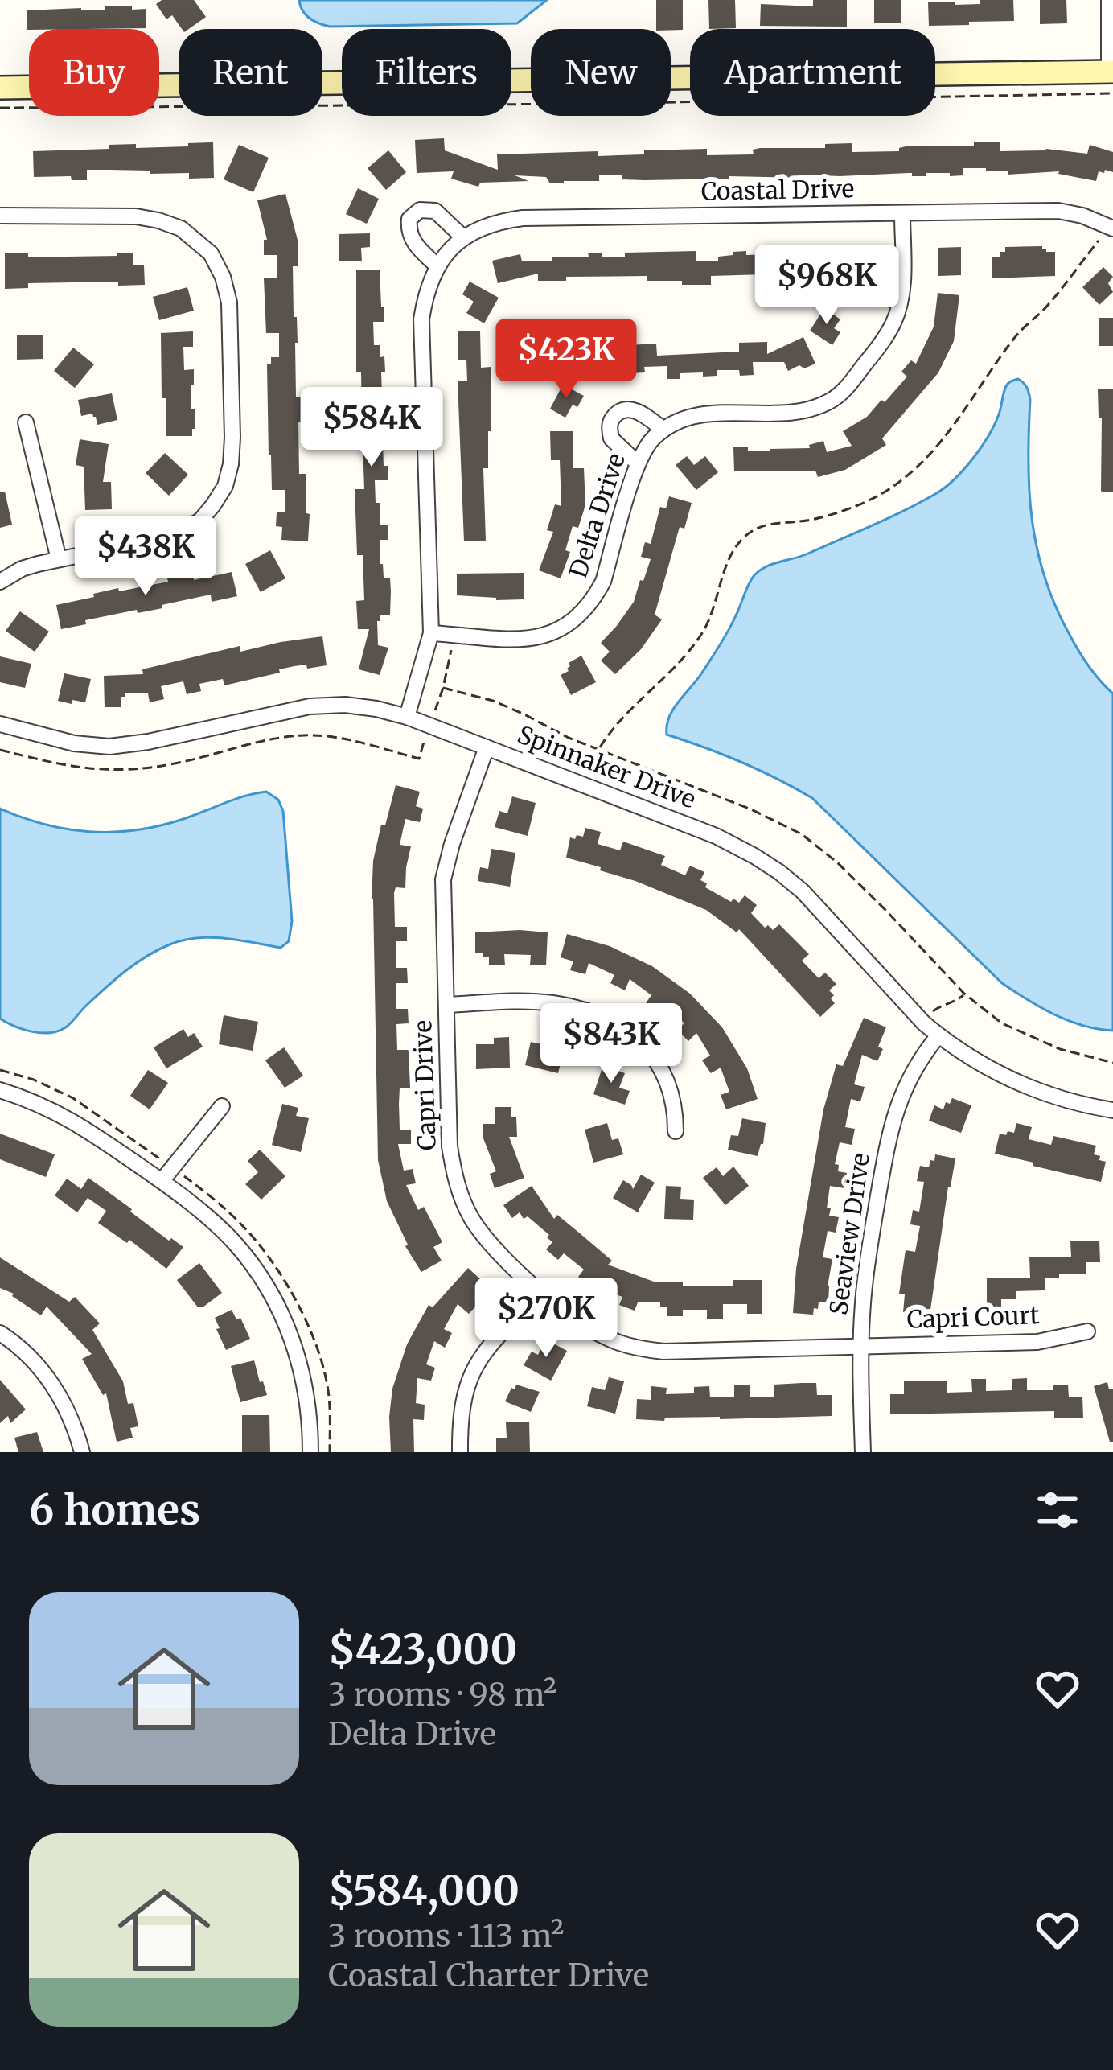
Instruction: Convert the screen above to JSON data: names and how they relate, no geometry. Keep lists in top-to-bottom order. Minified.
{"streets":{"street":["Coastal Drive","Delta Drive","Spinnaker Drive","Capri Drive","Seaview Drive","Capri Court"]},"crossings":[["Coastal Drive","Delta Drive"],["Coastal Drive","Spinnaker Drive"],["Spinnaker Drive","Capri Drive"],["Spinnaker Drive","Seaview Drive"],["Capri Drive","Seaview Drive"],["Capri Drive","Capri Court"],["Seaview Drive","Capri Court"]],"page":{"chip":["Buy","Rent","Filters","New","Apartment"],"price":["$968K","$423K","$584K","$438K","$843K","$270K"],"heading":"6 homes","list":[{"name":"$423,000","note":"3 rooms · 98 m² · Delta Drive"},{"name":"$584,000","note":"3 rooms · 113 m² · Coastal Charter Drive"}]}}
